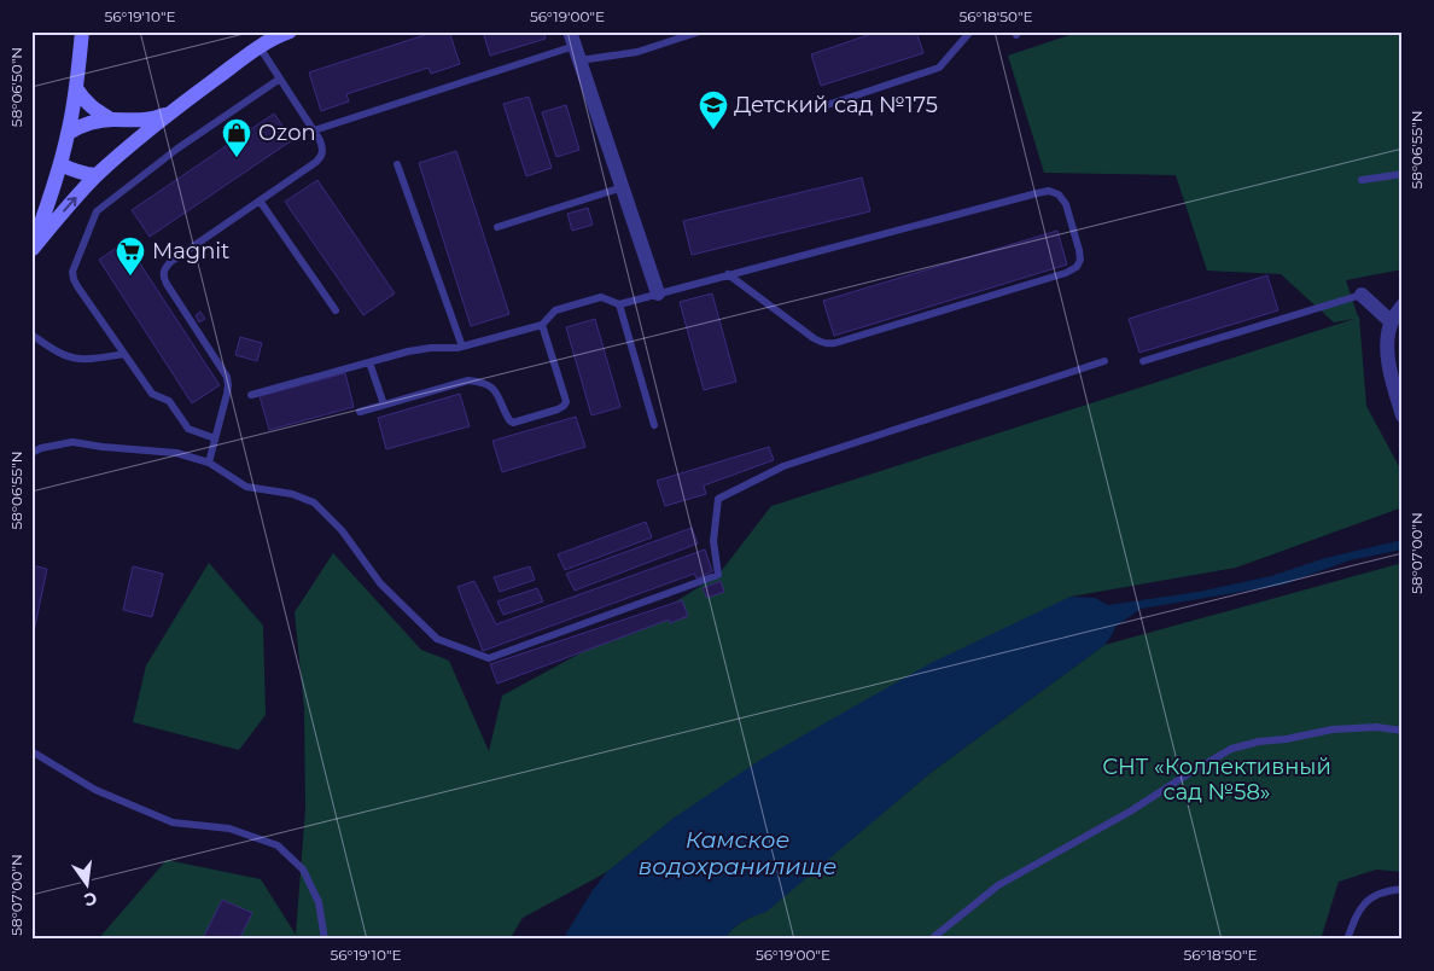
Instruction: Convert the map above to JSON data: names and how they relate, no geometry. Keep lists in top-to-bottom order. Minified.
{"water":["Камское водохранилище"],"parks":["СНТ «Коллективный сад №58»"],"places":{"school or university":["Детский сад №175"],"shop":["Ozon"],"supermarket":["Magnit"]},"north":"bottom","coordinates":["56°19'10\"E","56°19'00\"E","56°18'50\"E","58°06'50\"N","58°06'55\"N","58°07'00\"N"]}
